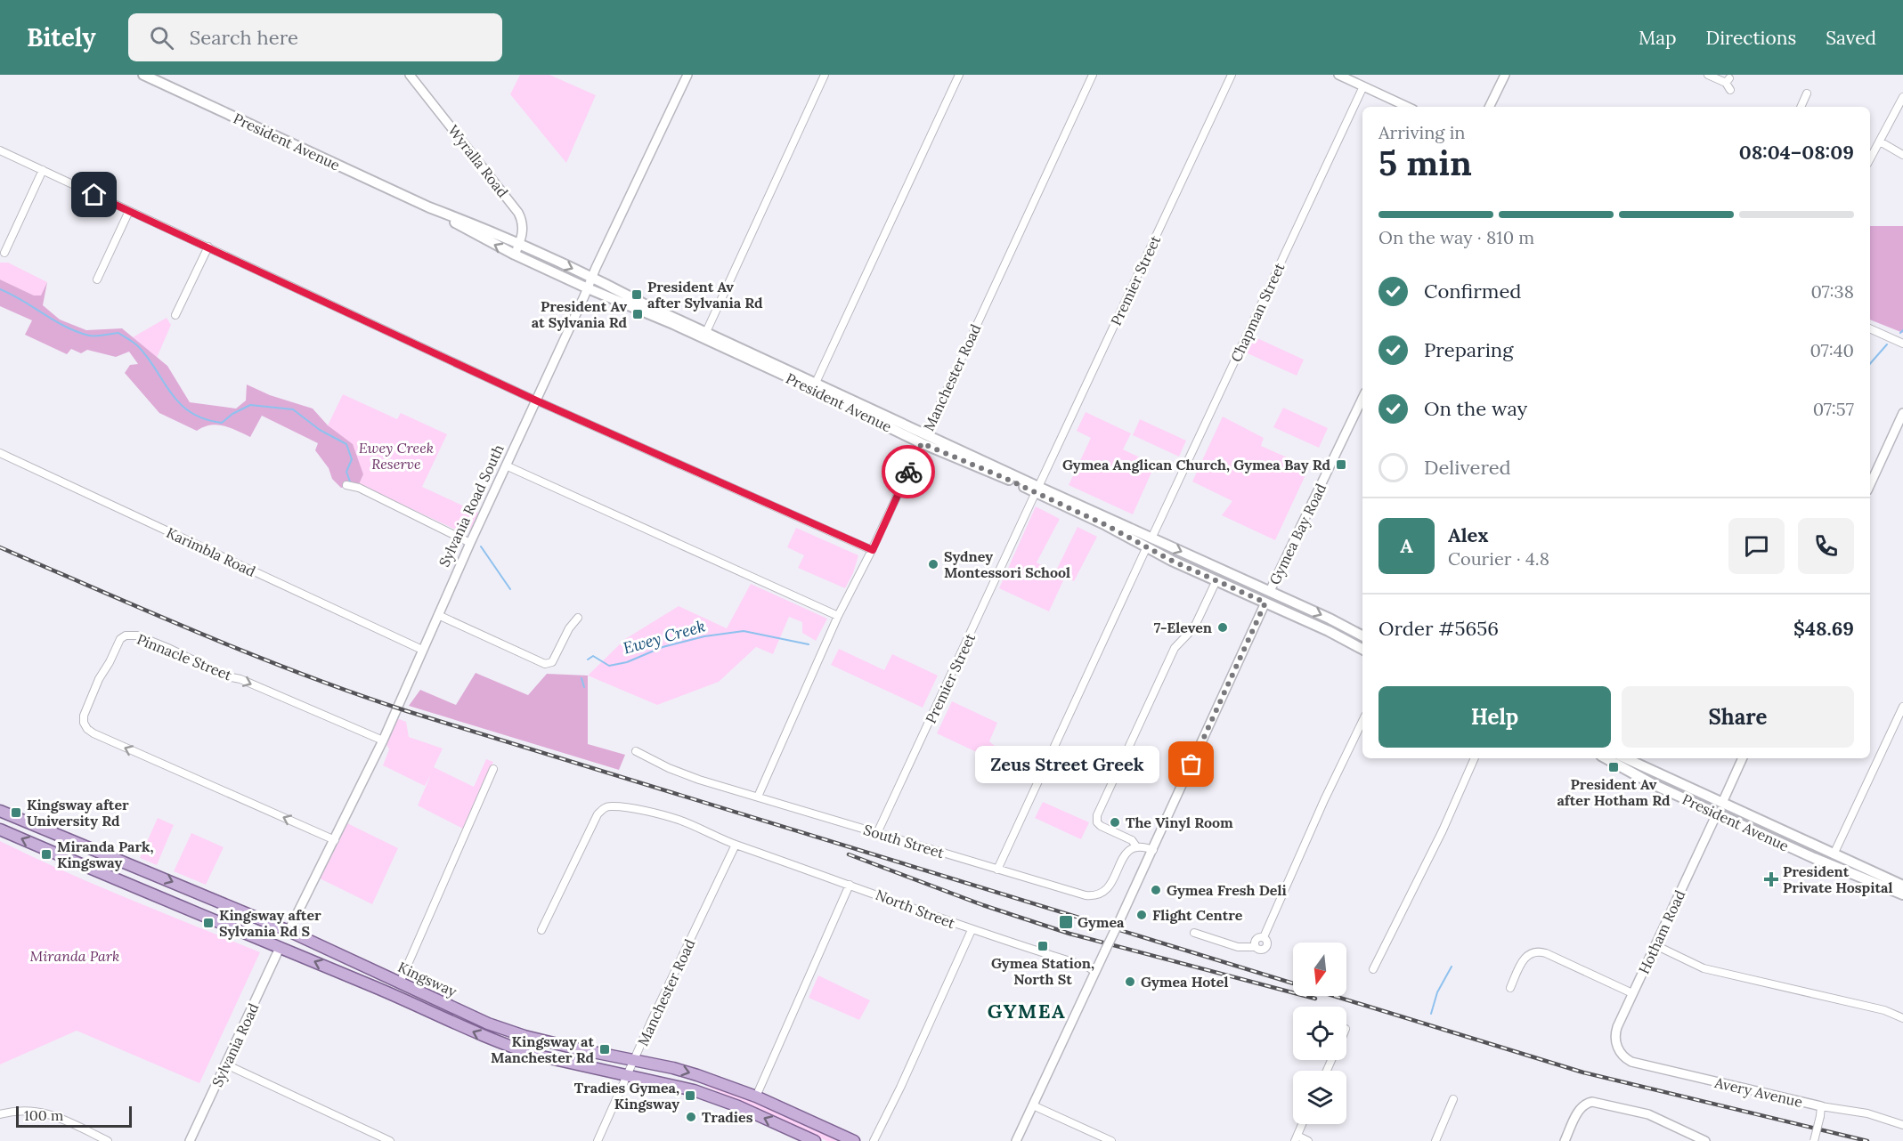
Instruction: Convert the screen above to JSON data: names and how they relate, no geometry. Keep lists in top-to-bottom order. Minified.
{"streets":{"main road":["President Avenue","Sylvania Road South","Gymea Bay Road","Kingsway"],"street":["Wyralla Road","Premier Street","Chapman Street","Manchester Road","Karimbla Road","Pinnacle Street","South Street","North Street","Hotham Road","Sylvania Road","Avery Avenue"]},"crossings":[["President Avenue","Wyralla Road"],["President Avenue","Premier Street"],["President Avenue","Chapman Street"],["President Avenue","Manchester Road"],["President Avenue","Sylvania Road South"],["President Avenue","Gymea Bay Road"],["President Avenue","Hotham Road"],["Premier Street","South Street"],["Chapman Street","South Street"],["Manchester Road","South Street"],["Manchester Road","North Street"],["Manchester Road","Kingsway"],["Sylvania Road South","Karimbla Road"],["Sylvania Road South","Pinnacle Street"],["Sylvania Road South","Kingsway"],["Sylvania Road South","Sylvania Road"],["Gymea Bay Road","North Street"],["Hotham Road","Avery Avenue"],["Kingsway","Sylvania Road"]],"districts":["GYMEA"],"water":["Ewey Creek"],"parks":["Ewey Creek Reserve","Miranda Park"],"places":{"transit":["President Av after Sylvania Rd","President Av at Sylvania Rd","Gymea Anglican Church, Gymea Bay Rd","President Av after Hotham Rd","Kingsway after University Rd","Miranda Park, Kingsway","Gymea","Kingsway after Sylvania Rd S","Gymea Station, North St","Kingsway at Manchester Rd","Tradies Gymea, Kingsway"],"other":["Sydney Montessori School","7-Eleven","Zeus Street Greek","The Vinyl Room","Gymea Fresh Deli","Flight Centre","Gymea Hotel","Tradies"],"health":["President Private Hospital"]},"scale_bar":"100 m","north":"bottom","page":{"header":"Bitely","search":"Search here","nav":["Map","Directions","Saved"],"heading":["5 min","Arriving in","08:04–08:09"],"panel":["Alex","Courier · 4.8","Order #5656","$48.69"],"bar":"On the way · 810 m","list":[["Confirmed","07:38"],["Preparing","07:40"],["On the way","07:57"],"Delivered"],"round":"A","buttons":["Help","Share"],"bubble":"Zeus Street Greek","scale":"100 m"}}
